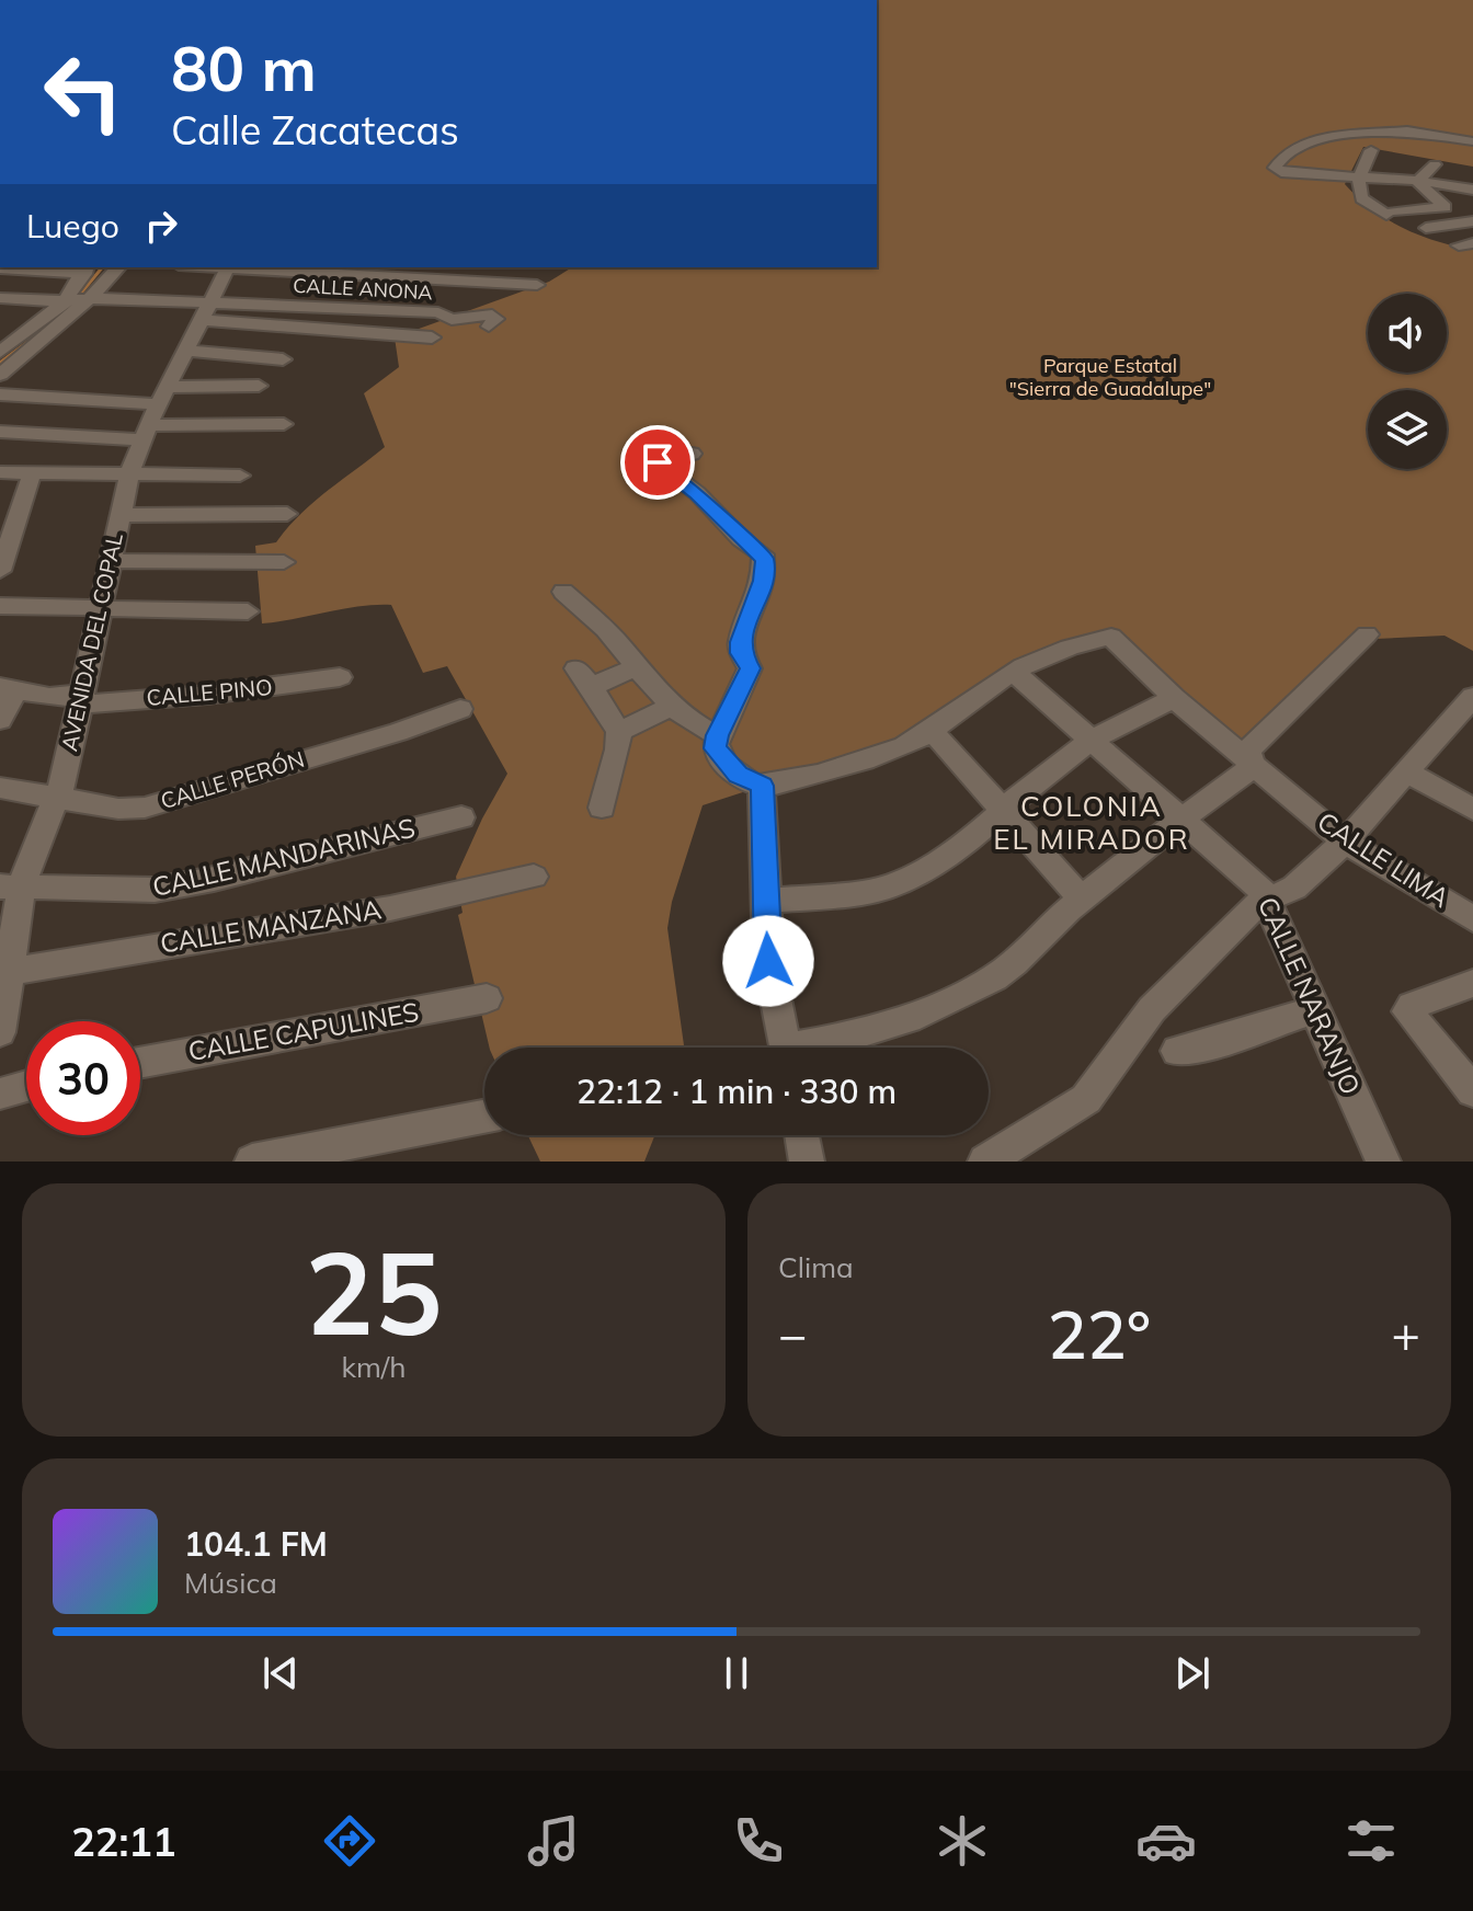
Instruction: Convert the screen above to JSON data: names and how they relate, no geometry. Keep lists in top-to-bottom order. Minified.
{"streets":{"street":["CALLE ANONA","AVENIDA DEL COPAL","CALLE PINO","CALLE PERÓN","CALLE MANDARINAS","CALLE LIMA","CALLE MANZANA","CALLE NARANJO","CALLE CAPULINES"]},"crossings":[["CALLE ANONA","AVENIDA DEL COPAL"],["AVENIDA DEL COPAL","CALLE PINO"],["AVENIDA DEL COPAL","CALLE PERÓN"],["AVENIDA DEL COPAL","CALLE MANDARINAS"],["AVENIDA DEL COPAL","CALLE MANZANA"],["CALLE LIMA","CALLE NARANJO"]],"districts":["COLONIA EL MIRADOR"],"parks":["Parque Estatal \"Sierra de Guadalupe\""],"page":{"turn":["80 m","Calle Zacatecas"],"then":"Luego","limit":"30","trip":"22:12 · 1 min · 330 m","tile":[["25","km/h"],"Clima"],"heat":["−","22°","+"],"song":["104.1 FM","Música"],"tabs":"22:11"}}
